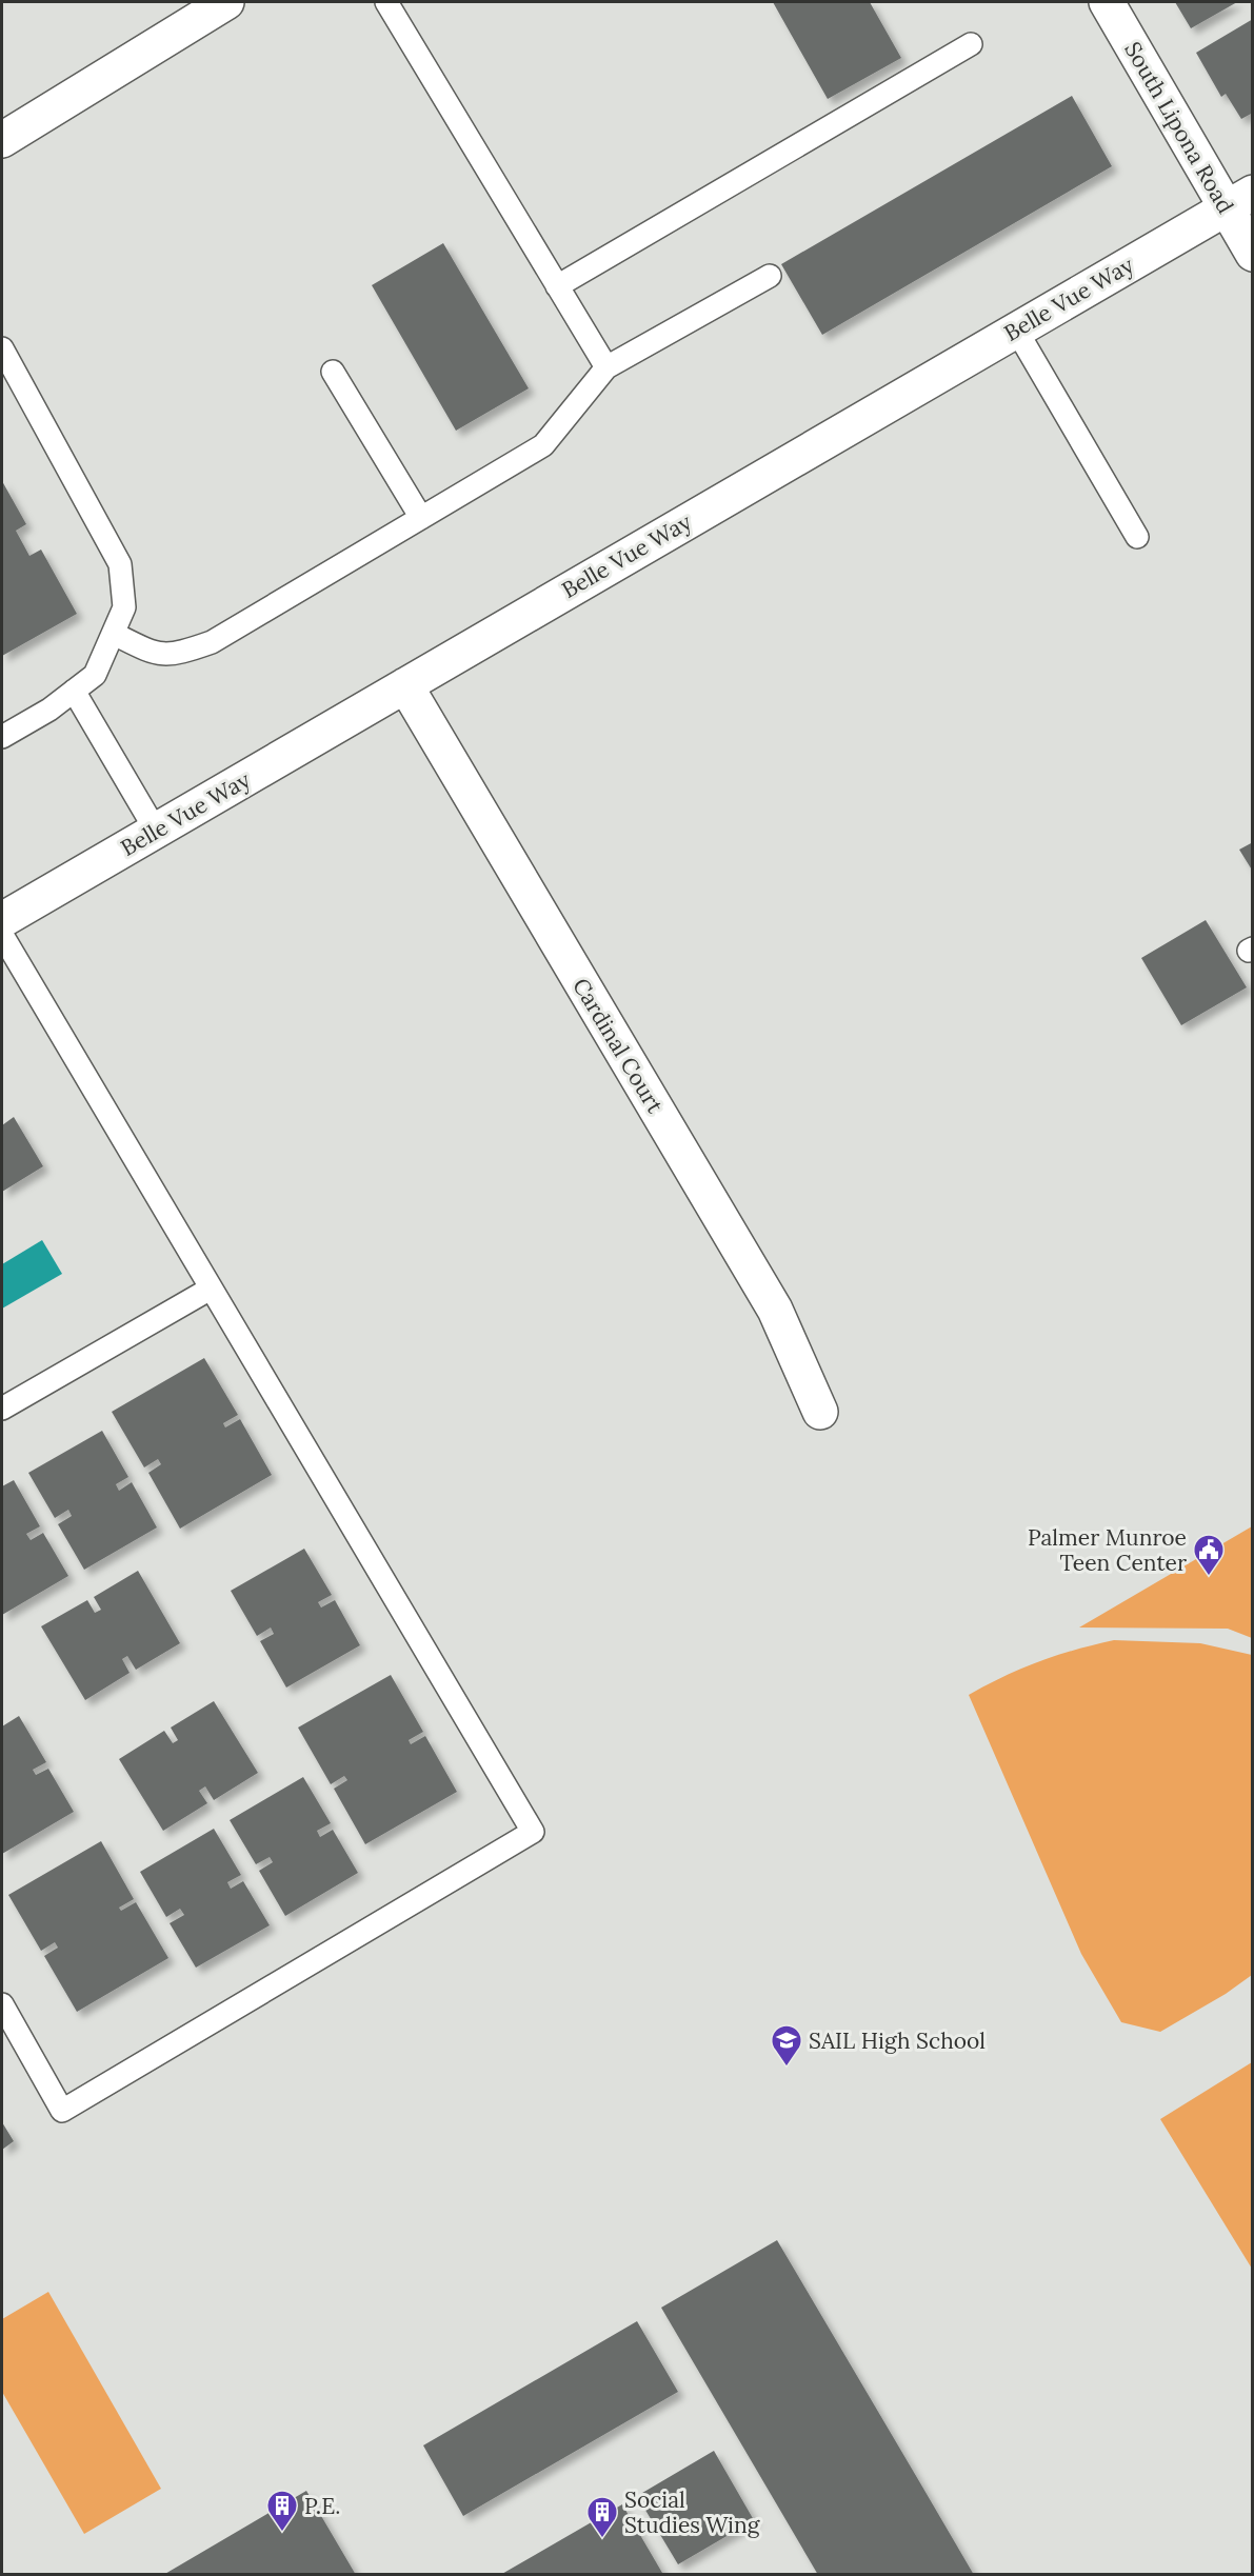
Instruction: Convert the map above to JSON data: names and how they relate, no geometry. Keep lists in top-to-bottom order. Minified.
{"streets":{"street":["South Lipona Road","Belle Vue Way","Cardinal Court"]},"crossings":[["South Lipona Road","Belle Vue Way"],["Belle Vue Way","Cardinal Court"]],"places":{"public building":["Palmer Munroe Teen Center"],"school or university":["SAIL High School"],"building":["P.E.","Social Studies Wing"]}}
